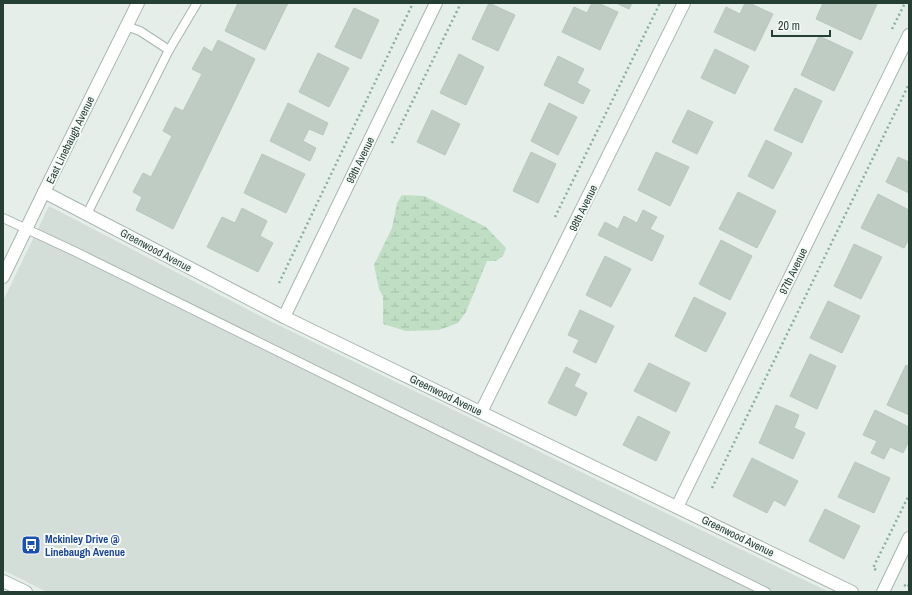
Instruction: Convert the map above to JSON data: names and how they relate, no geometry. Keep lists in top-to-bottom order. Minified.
{"streets":{"street":["East Linebaugh Avenue","99th Avenue","98th Avenue","Greenwood Avenue","97th Avenue"]},"crossings":[["East Linebaugh Avenue","Greenwood Avenue"],["99th Avenue","Greenwood Avenue"],["98th Avenue","Greenwood Avenue"],["Greenwood Avenue","97th Avenue"]],"places":{"bus stop":["Mckinley Drive @ Linebaugh Avenue"]},"scale_bar":"20 m"}
